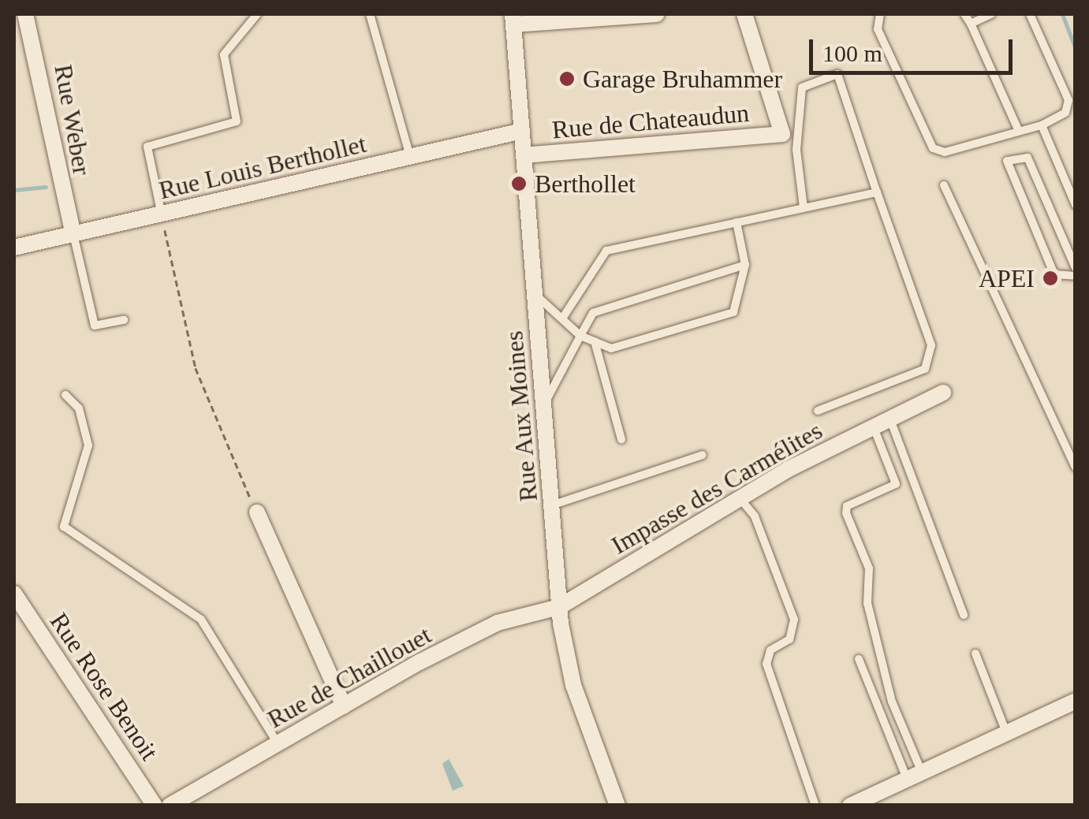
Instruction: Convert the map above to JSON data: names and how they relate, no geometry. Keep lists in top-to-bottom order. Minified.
{"streets":{"street":["Rue Weber","Rue de Chateaudun","Rue Louis Berthollet","Rue Aux Moines","Impasse des Carmélites","Rue de Chaillouet","Rue Rose Benoit"]},"crossings":[["Rue Weber","Rue Louis Berthollet"],["Rue de Chateaudun","Rue Aux Moines"],["Rue Louis Berthollet","Rue Aux Moines"],["Rue Aux Moines","Impasse des Carmélites"],["Rue Aux Moines","Rue de Chaillouet"],["Impasse des Carmélites","Rue de Chaillouet"]],"places":["Garage Bruhammer","Berthollet","APEI"],"scale_bar":"100 m"}
